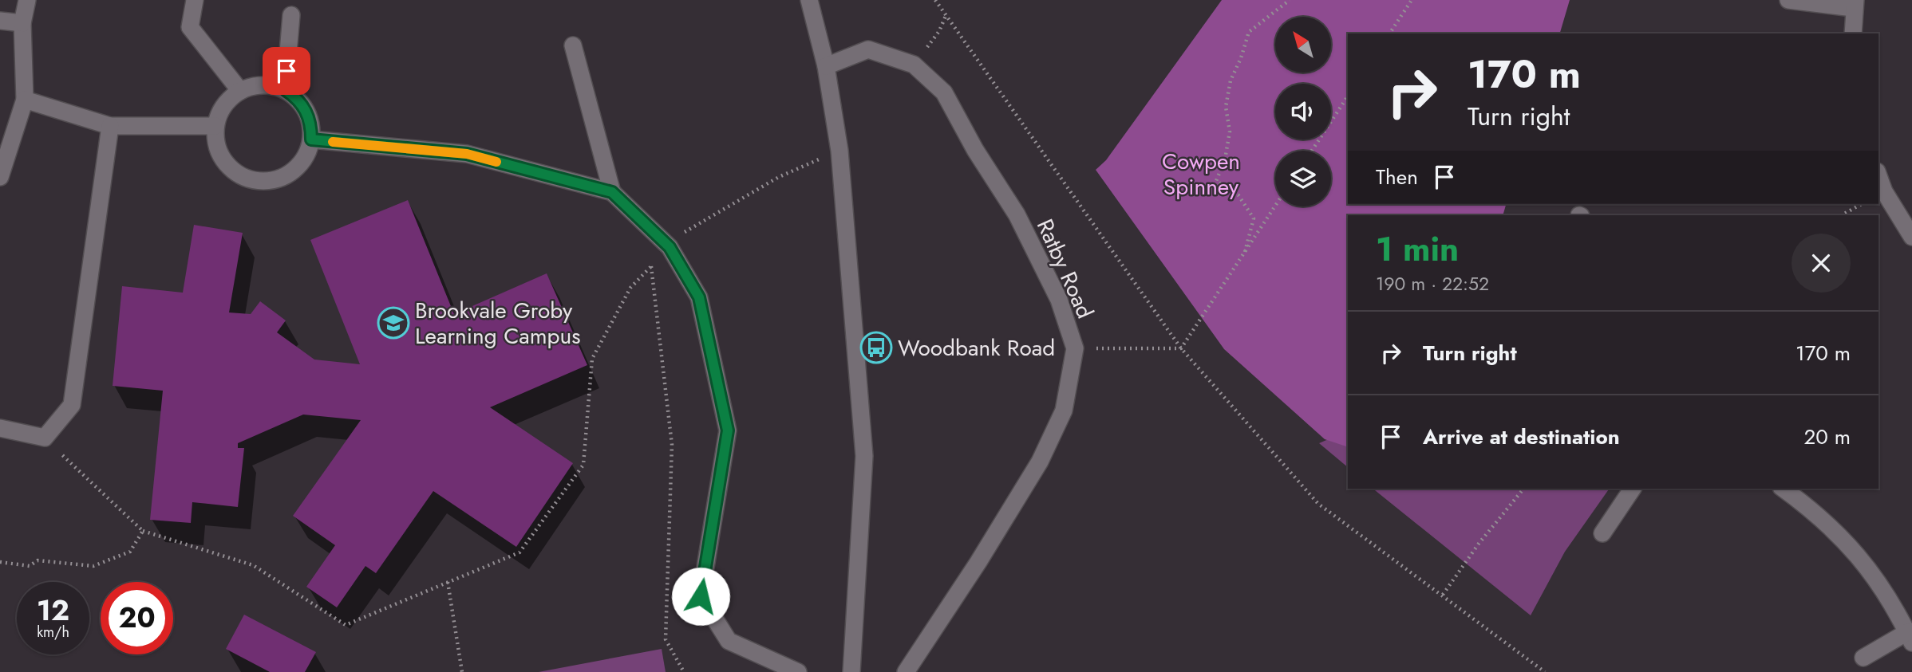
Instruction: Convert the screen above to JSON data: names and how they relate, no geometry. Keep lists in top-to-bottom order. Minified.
{"streets":{"street":["Ratby Road"]},"parks":["Cowpen Spinney"],"places":{"school or university":["Brookvale Groby Learning Campus"],"bus stop":["Woodbank Road"]},"north":"top left","page":{"turn":["170 m","Turn right"],"then":"Then","heading":["1 min","190 m · 22:52"],"list":[{"name":"Turn right","value":"170 m"},{"name":"Arrive at destination","value":"20 m"}],"speed":"12 km/h","limit":"20"}}
